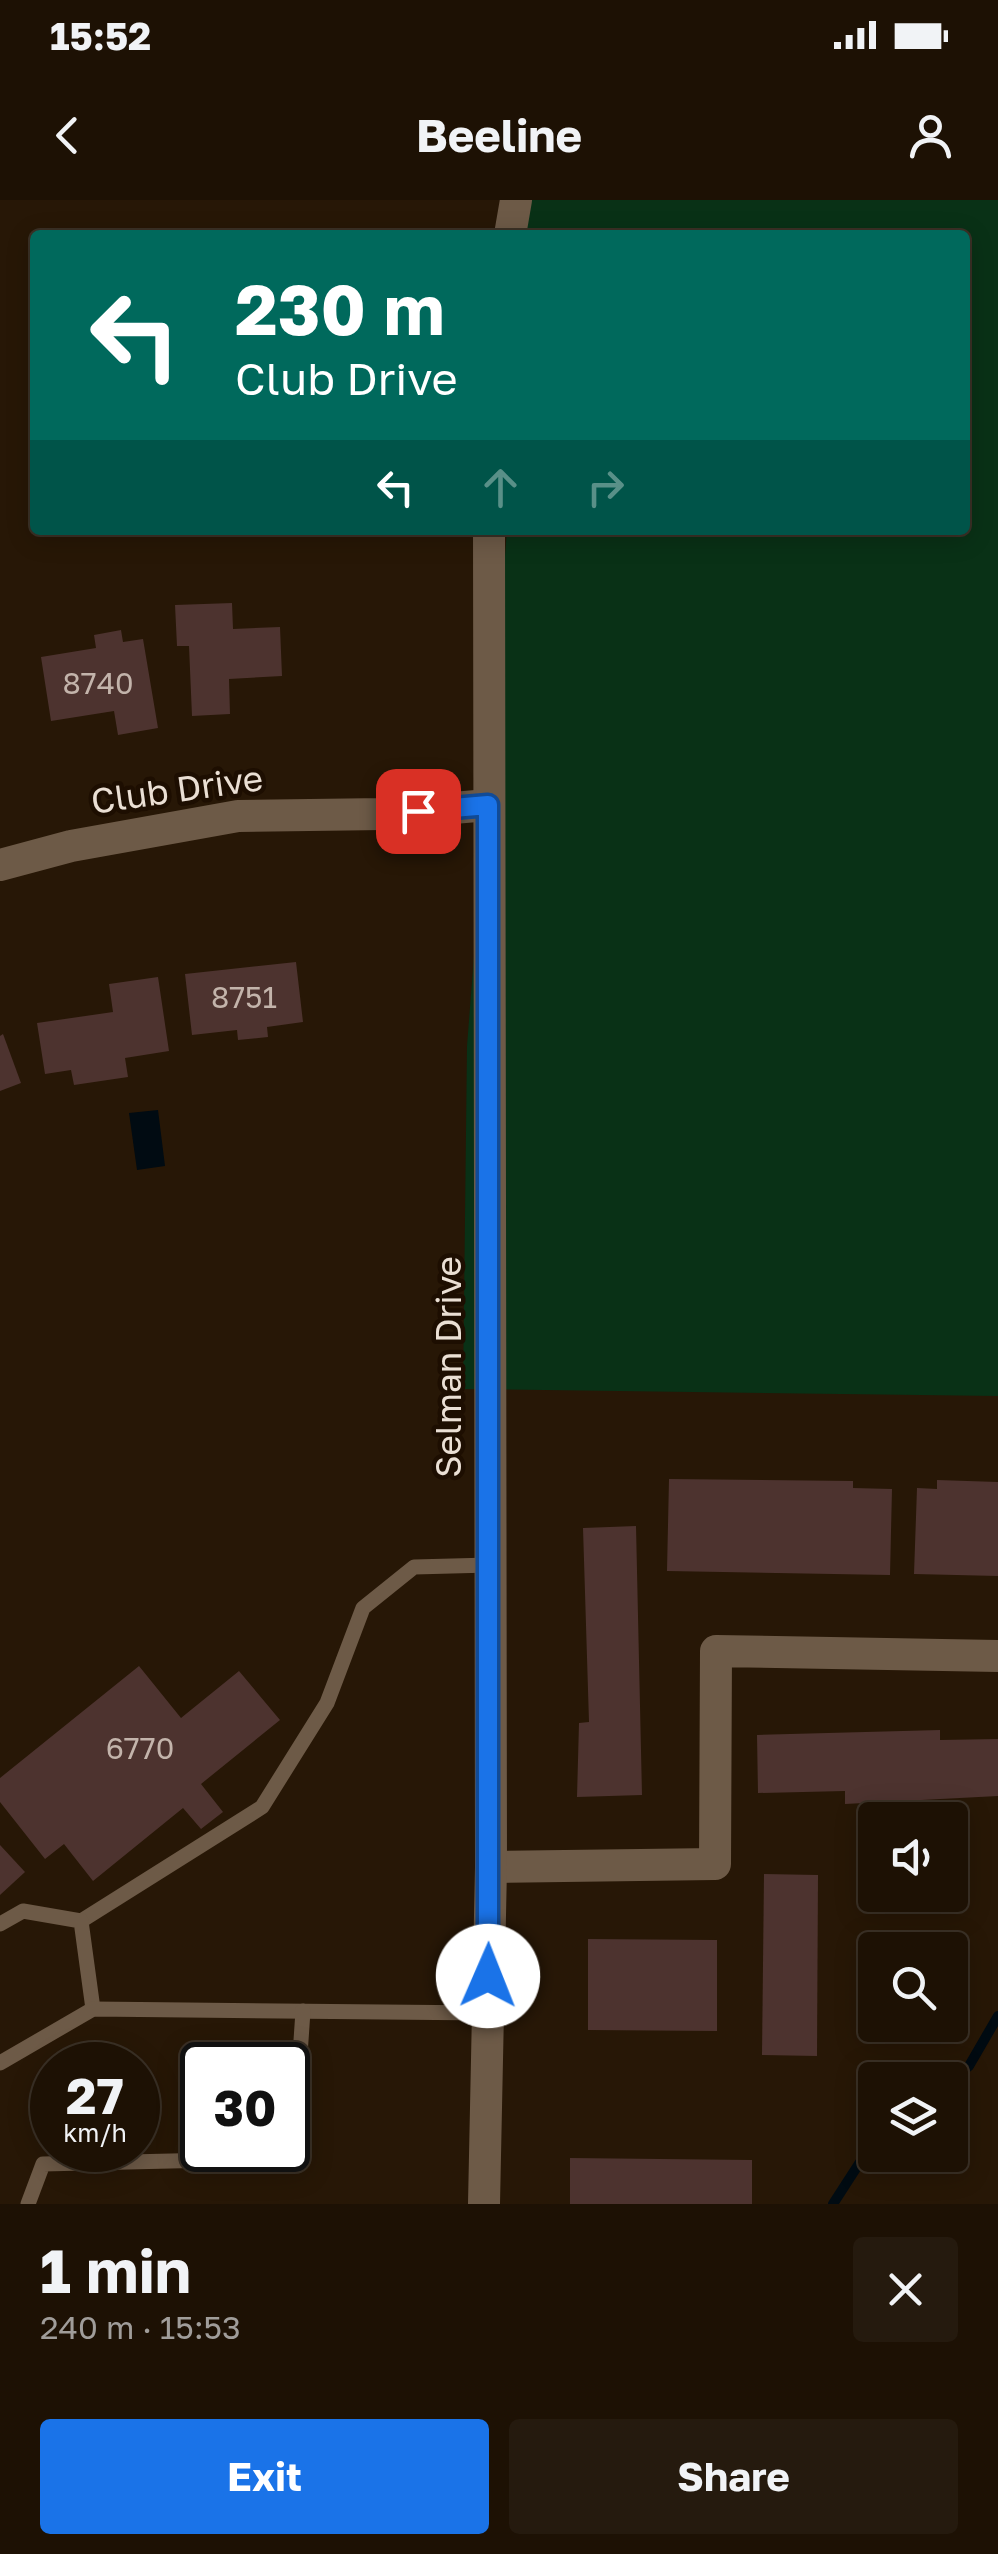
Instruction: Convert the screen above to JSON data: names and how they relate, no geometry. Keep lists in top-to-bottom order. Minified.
{"streets":{"street":["Club Drive","Selman Drive"]},"crossings":[["Club Drive","Selman Drive"]],"house_numbers":["8740","8751","6770"],"page":{"status":"15:52","header":"Beeline","turn":["230 m","Club Drive"],"speed":"27 km/h","limit":"30","heading":["1 min","240 m · 15:53"],"buttons":["Exit","Share"]}}
